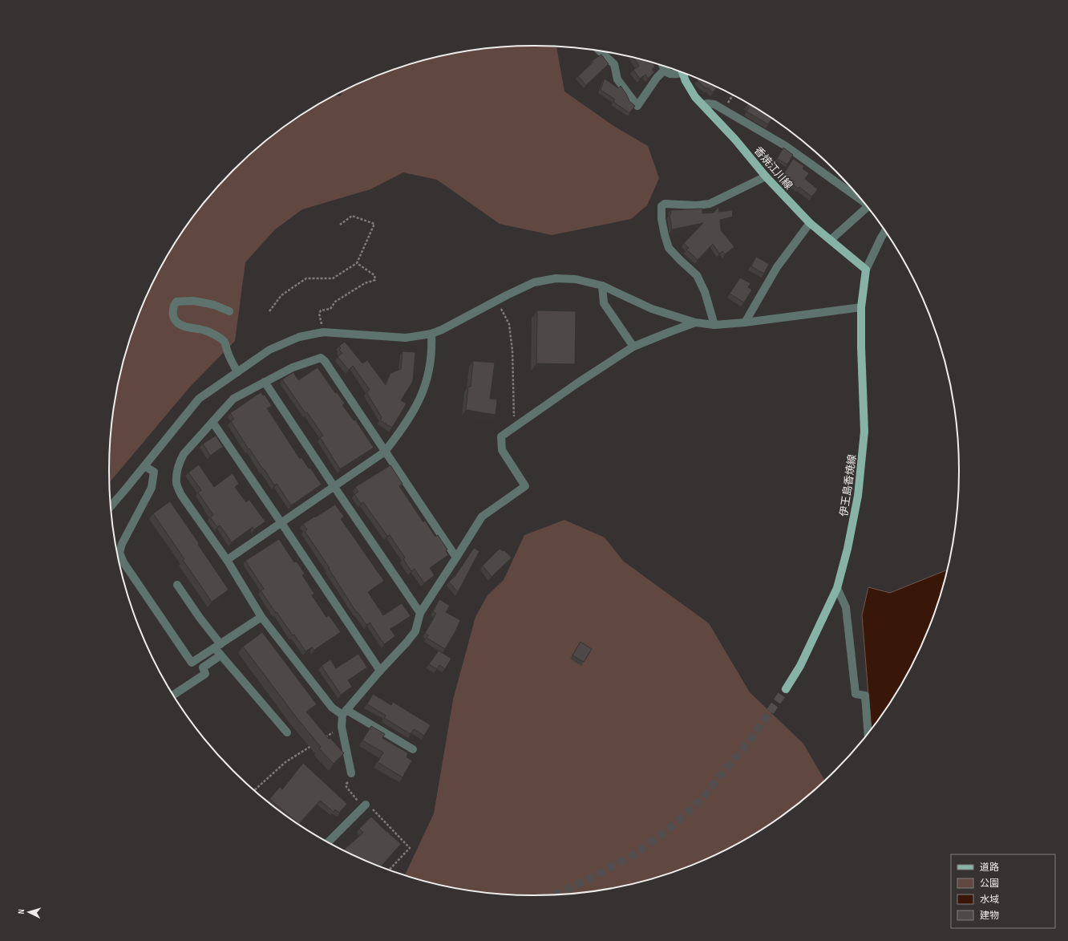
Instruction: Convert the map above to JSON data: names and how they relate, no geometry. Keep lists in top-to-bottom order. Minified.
{"streets":{"main road":["香焼江川線","伊王島香焼線"]},"crossings":[["香焼江川線","伊王島香焼線"]],"legend":["道路","公園","水域","建物"],"north":"left"}
